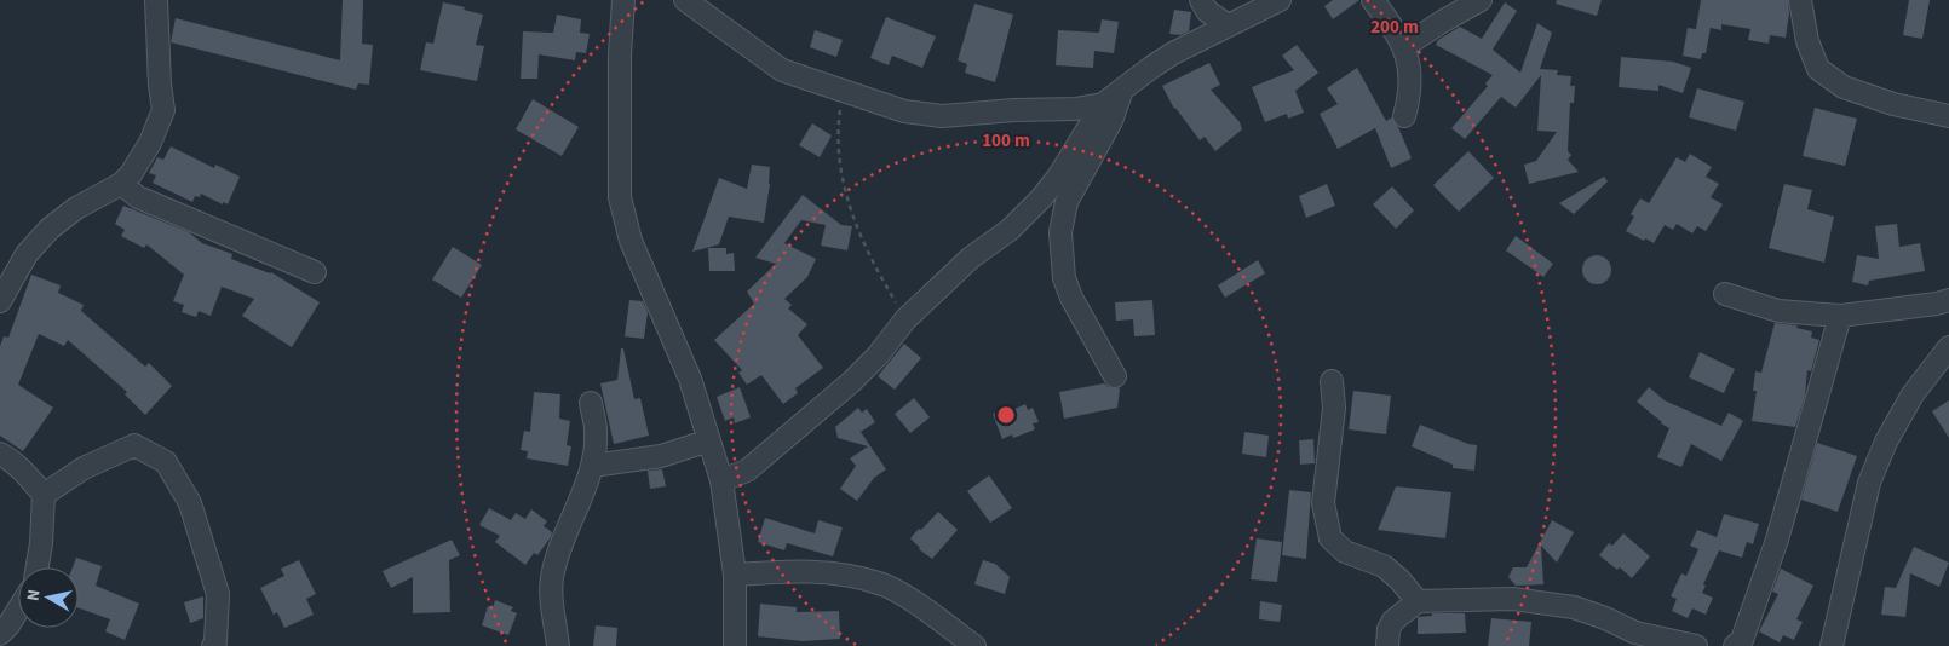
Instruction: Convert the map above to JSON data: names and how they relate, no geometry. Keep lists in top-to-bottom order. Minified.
{"north":"left","rings":["200 m","100 m"]}
